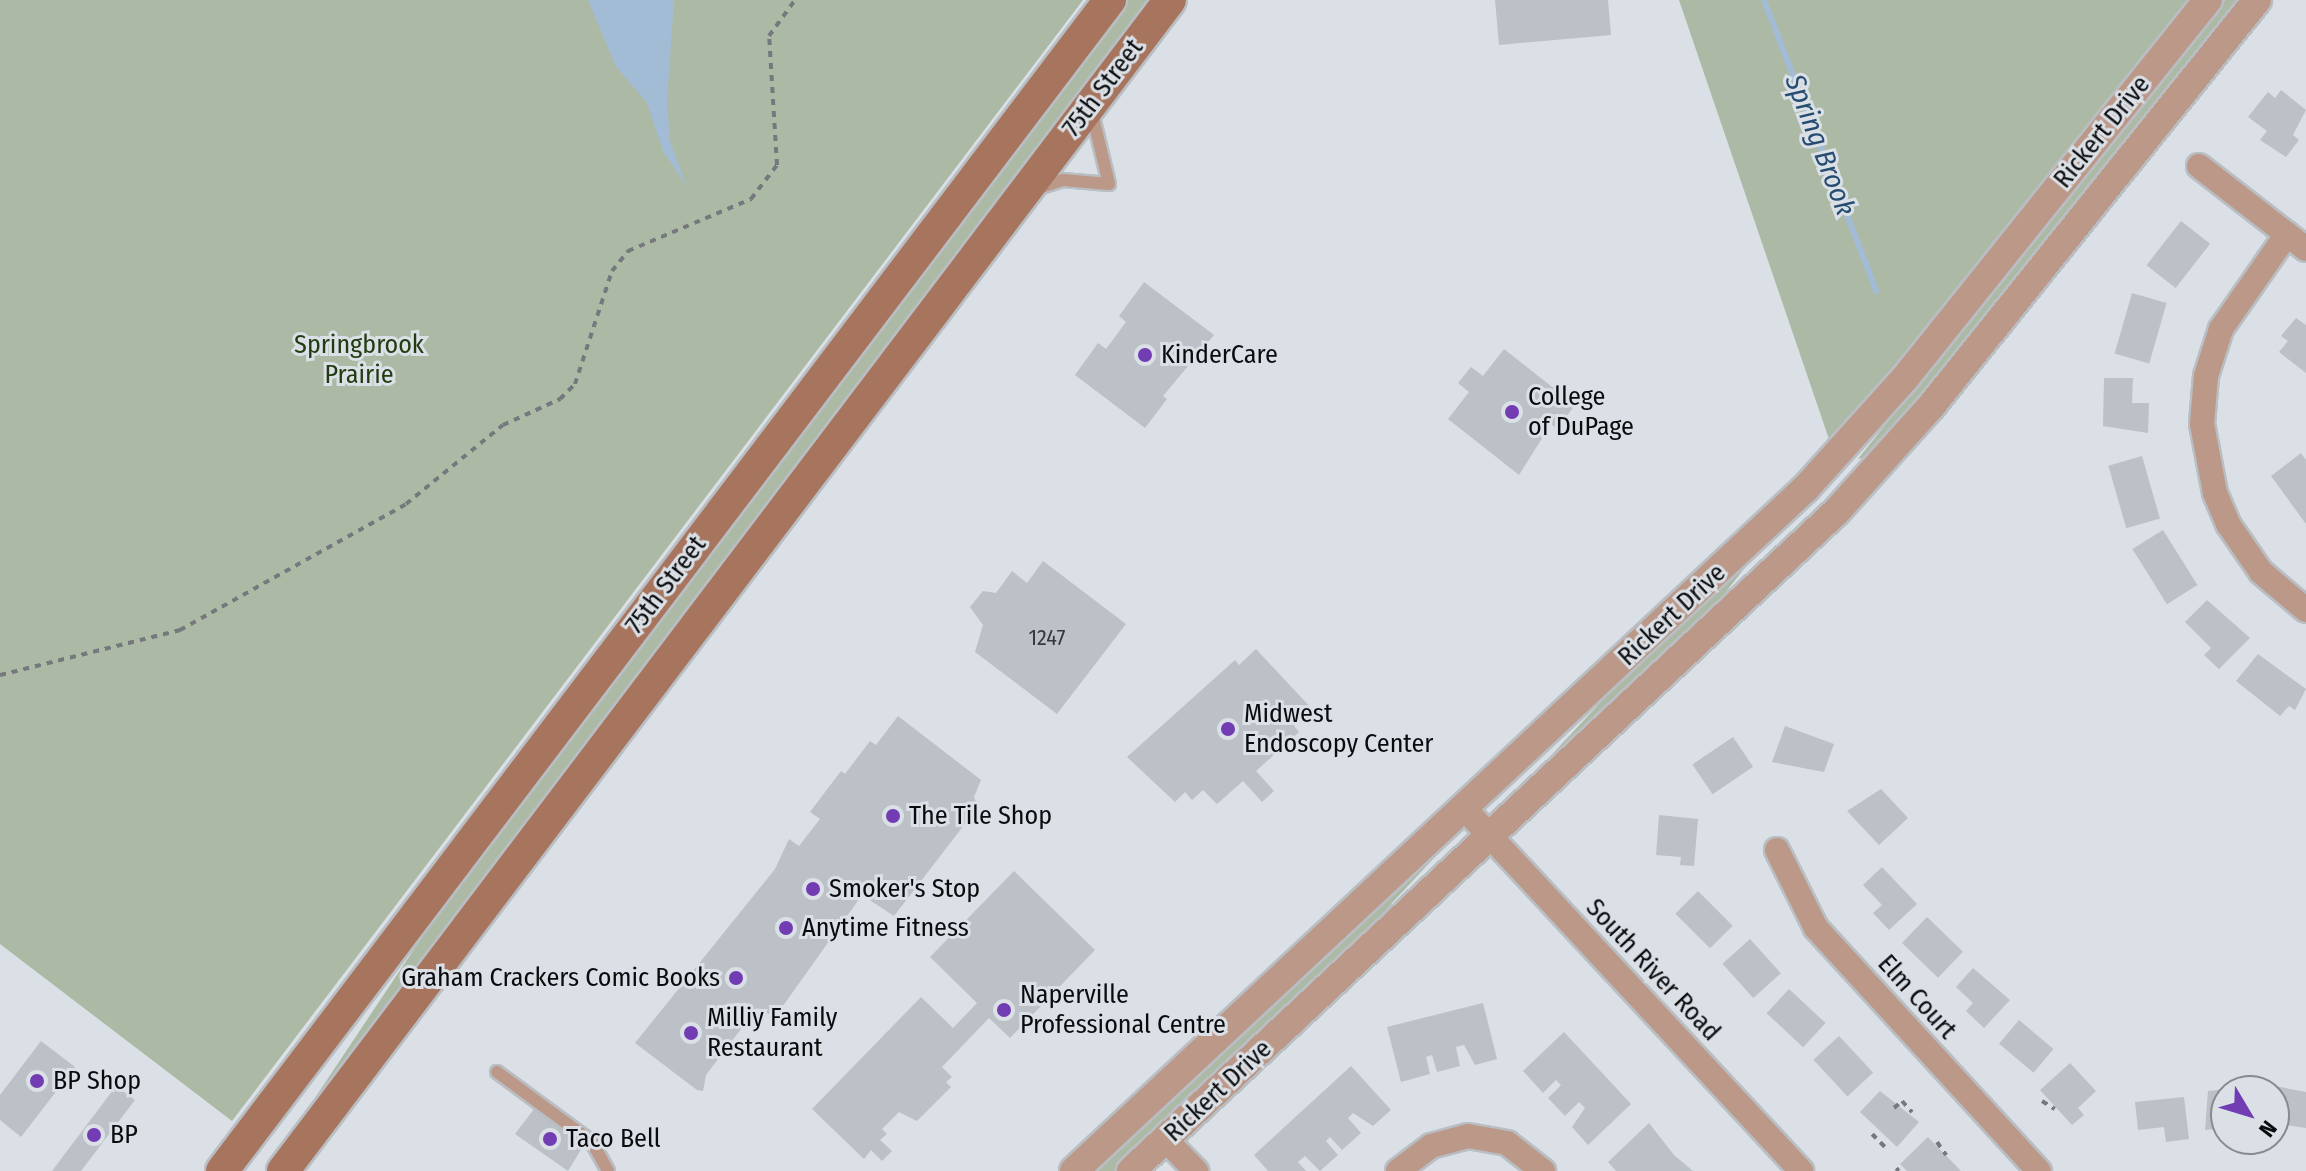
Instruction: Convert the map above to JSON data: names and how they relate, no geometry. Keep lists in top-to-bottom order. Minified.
{"streets":{"main road":["75th Street"],"street":["Rickert Drive","South River Road","Elm Court"]},"crossings":[["Rickert Drive","South River Road"]],"water":["Spring Brook"],"parks":["Springbrook Prairie"],"places":["KinderCare","College of DuPage","Midwest Endoscopy Center","The Tile Shop","Smoker's Stop","Anytime Fitness","Graham Crackers Comic Books","Naperville Professional Centre","Milliy Family Restaurant","BP Shop","BP","Taco Bell"],"house_numbers":["1247"],"north":"bottom right"}
